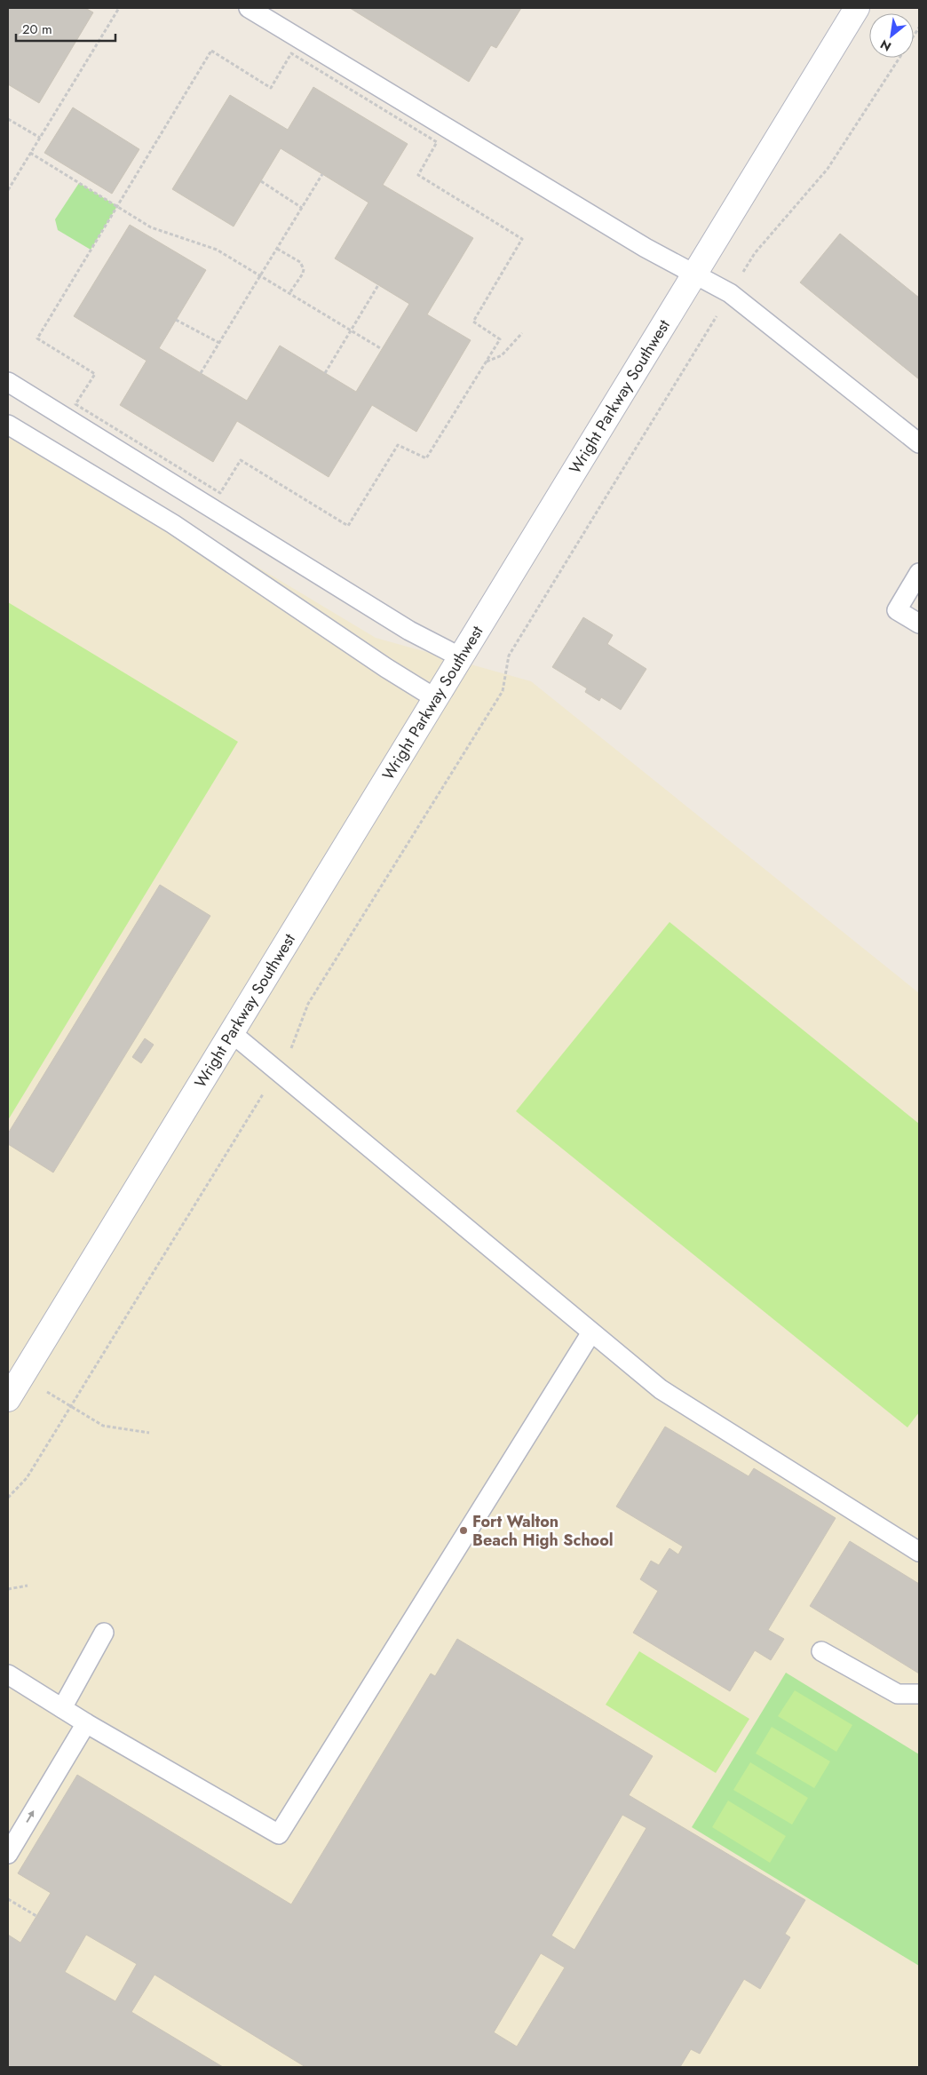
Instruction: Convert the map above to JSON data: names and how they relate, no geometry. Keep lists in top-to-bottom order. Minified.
{"streets":{"street":["Wright Parkway Southwest"]},"places":["Fort Walton Beach High School"],"scale_bar":"20 m","north":"bottom left"}
